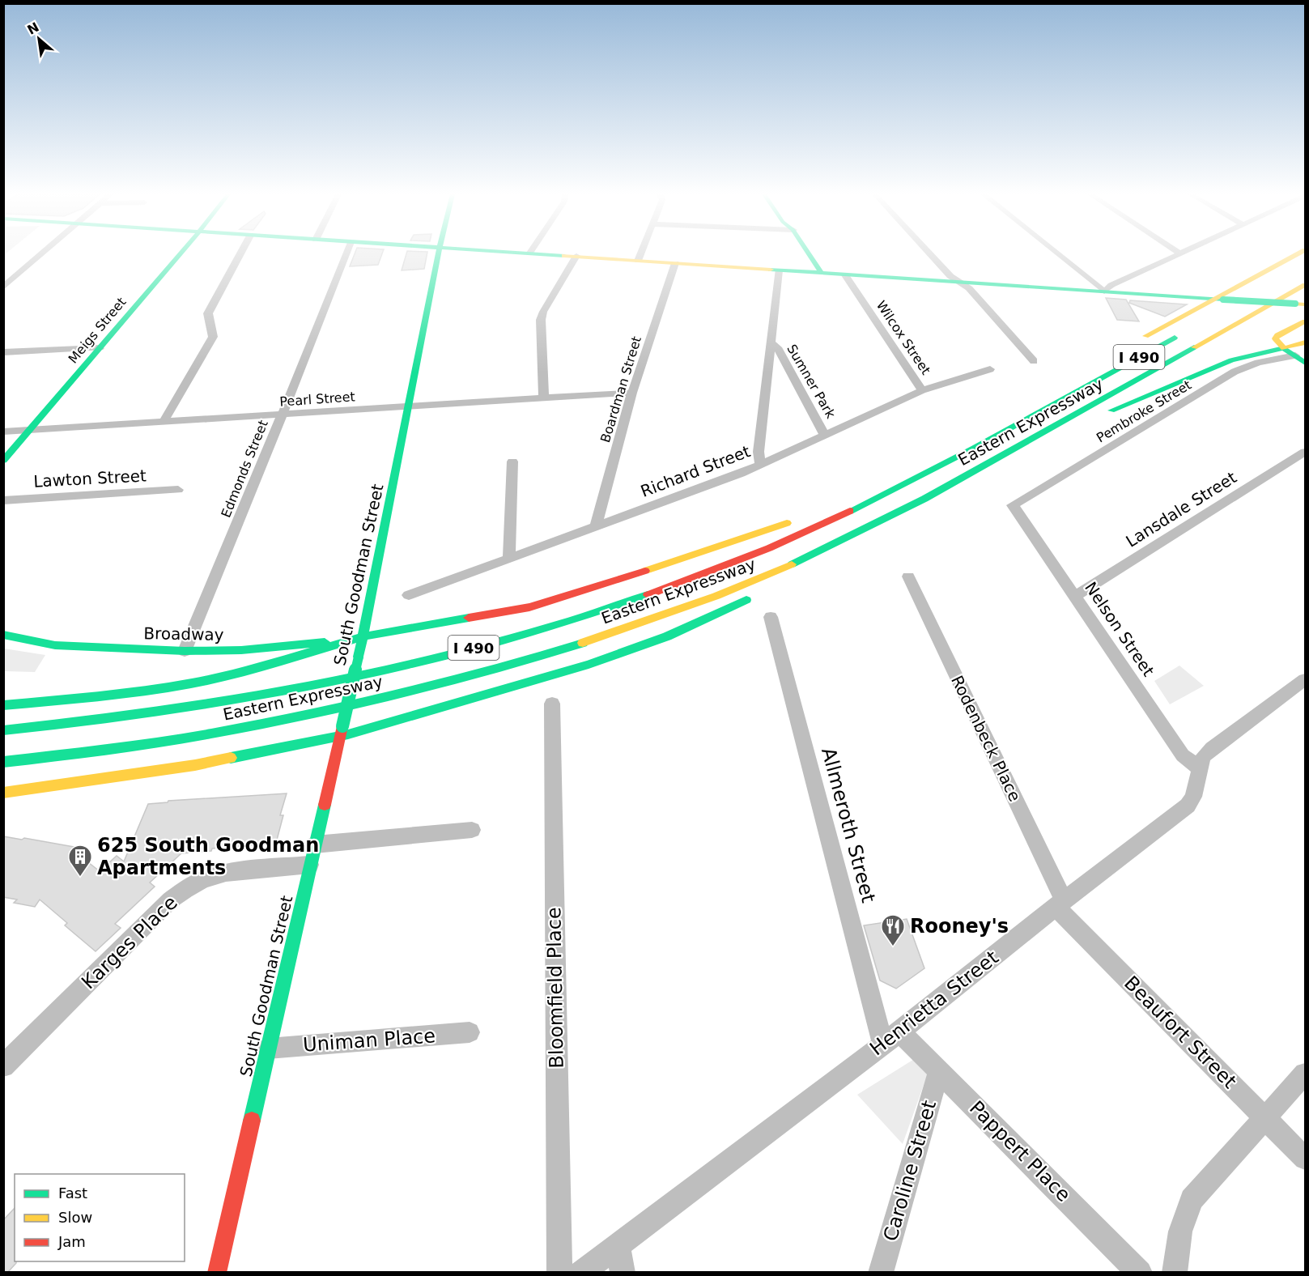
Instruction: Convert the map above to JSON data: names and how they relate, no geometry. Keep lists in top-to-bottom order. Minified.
{"streets":{"main road":["Meigs Street","I 490","Eastern Expressway","South Goodman Street","Broadway"],"street":["Wilcox Street","Sumner Park","Boardman Street","Pearl Street","Pembroke Street","Edmonds Street","Richard Street","Lawton Street","Lansdale Street","Nelson Street","Rodenbeck Place","Allmeroth Street","Karges Place","Bloomfield Place","Henrietta Street","Beaufort Street","Uniman Place","Pappert Place","Caroline Street"]},"crossings":[["Meigs Street","Pearl Street"],["Wilcox Street","Richard Street"],["Sumner Park","Richard Street"],["Boardman Street","Pearl Street"],["Boardman Street","Richard Street"],["Pearl Street","Edmonds Street"],["Pearl Street","South Goodman Street"],["Pembroke Street","Nelson Street"],["Edmonds Street","Broadway"],["Lansdale Street","Nelson Street"],["South Goodman Street","Broadway"],["South Goodman Street","Karges Place"],["South Goodman Street","Uniman Place"],["Nelson Street","Henrietta Street"],["Rodenbeck Place","Henrietta Street"],["Rodenbeck Place","Beaufort Street"],["Allmeroth Street","Henrietta Street"],["Allmeroth Street","Pappert Place"],["Henrietta Street","Beaufort Street"],["Henrietta Street","Pappert Place"],["Pappert Place","Caroline Street"]],"places":{"building":["625 South Goodman Apartments"],"restaurant":["Rooney's"]},"legend":["Fast","Slow","Jam"],"north":"top left"}
